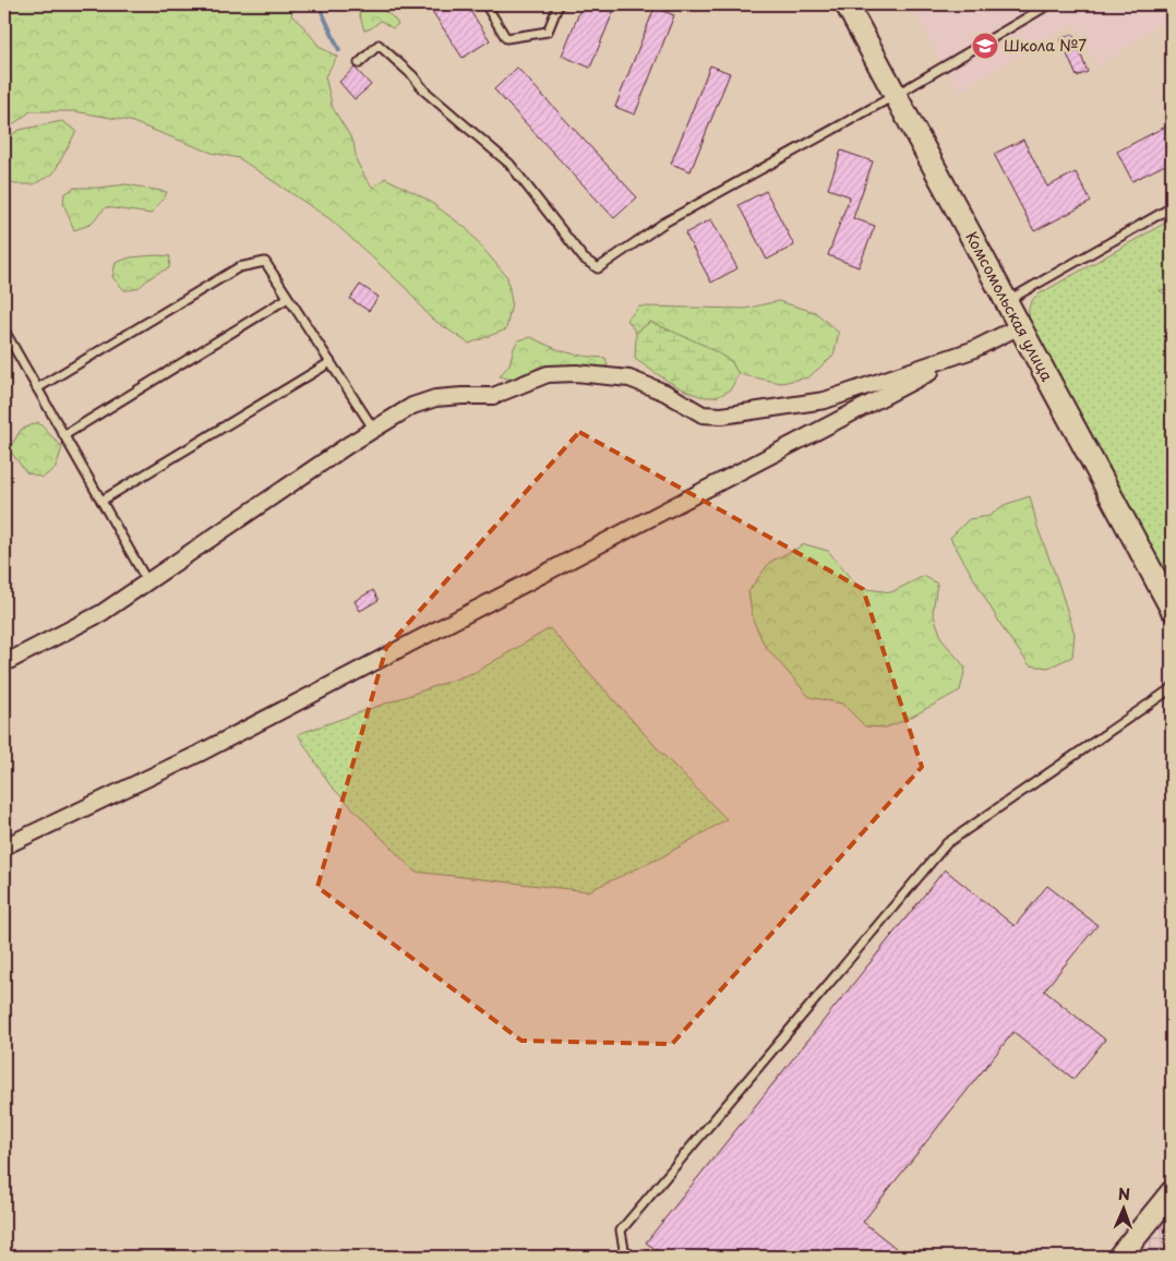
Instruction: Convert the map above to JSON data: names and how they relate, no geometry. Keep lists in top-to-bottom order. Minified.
{"streets":{"main road":["Комсомольская улица"]},"places":{"school or university":["Школа №7"]},"north":"top"}
